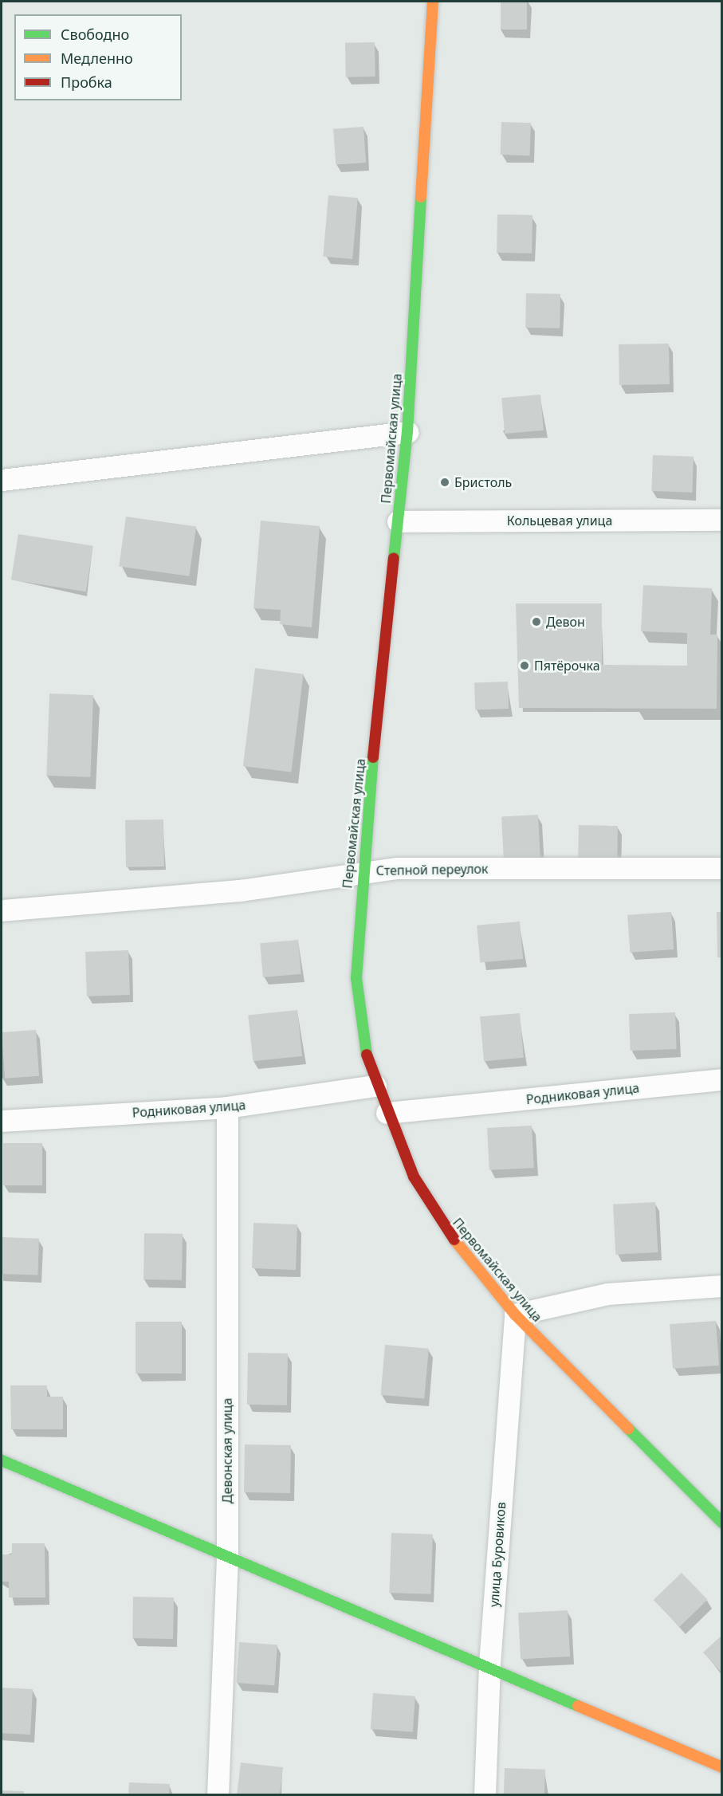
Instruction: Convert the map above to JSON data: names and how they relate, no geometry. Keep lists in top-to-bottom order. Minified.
{"streets":{"street":["Первомайская улица","Кольцевая улица","Степной переулок","Родниковая улица","Девонская улица","улица Буровиков"]},"crossings":[["Первомайская улица","Кольцевая улица"],["Первомайская улица","Степной переулок"],["Первомайская улица","Родниковая улица"],["Первомайская улица","улица Буровиков"],["Родниковая улица","Девонская улица"]],"places":["Бристоль","Девон","Пятёрочка"],"legend":["Свободно","Медленно","Пробка"]}
